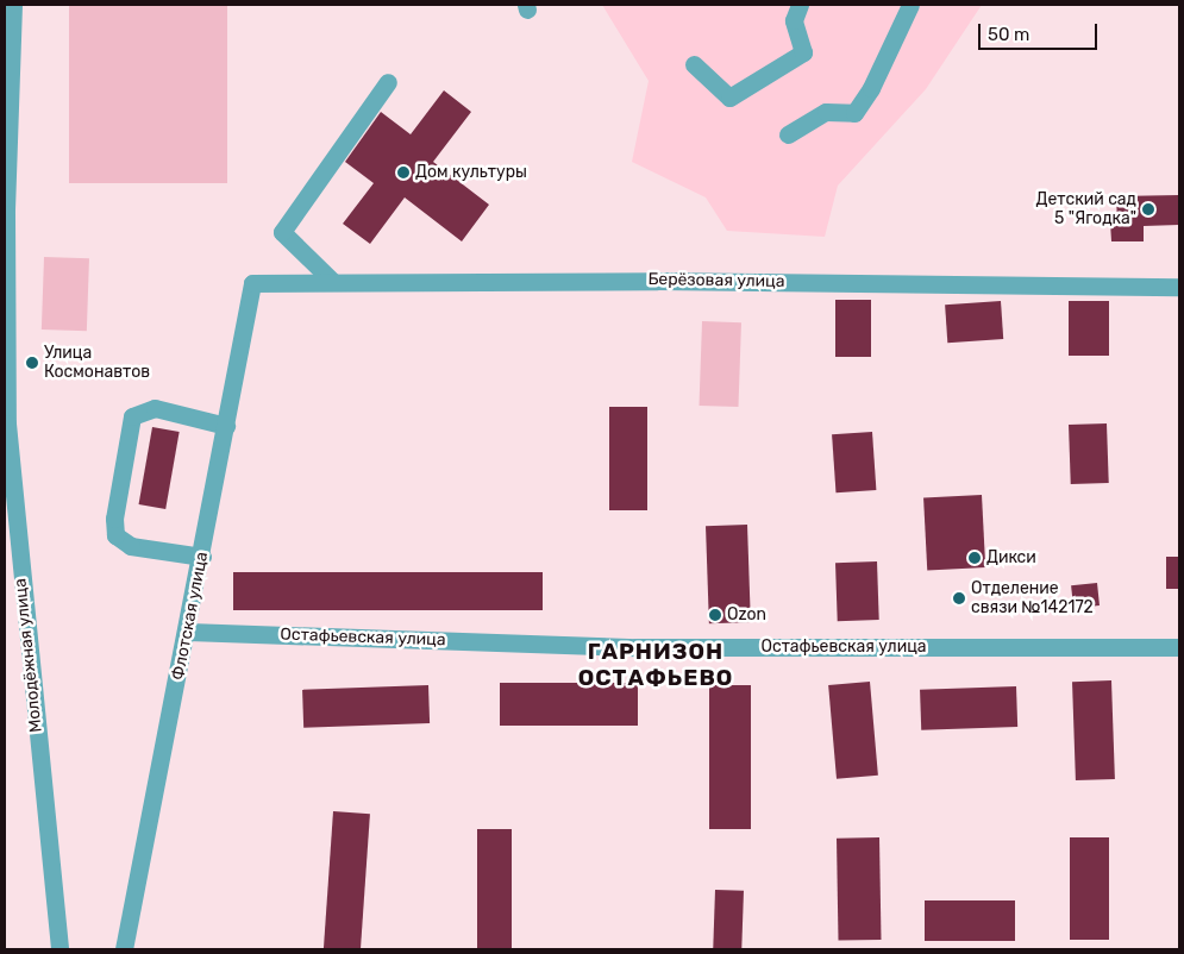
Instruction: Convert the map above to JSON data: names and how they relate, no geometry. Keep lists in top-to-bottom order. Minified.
{"streets":{"street":["Берёзовая улица","Флотская улица","Остафьевская улица","Молодёжная улица"]},"crossings":[["Берёзовая улица","Флотская улица"],["Флотская улица","Остафьевская улица"]],"districts":["ГАРНИЗОН ОСТАФЬЕВО"],"places":["Дом культуры","Детский сад 5 \"Ягодка\"","Улица Космонавтов","Дикси","Отделение связи №142172","Ozon"],"scale_bar":"50 m"}
